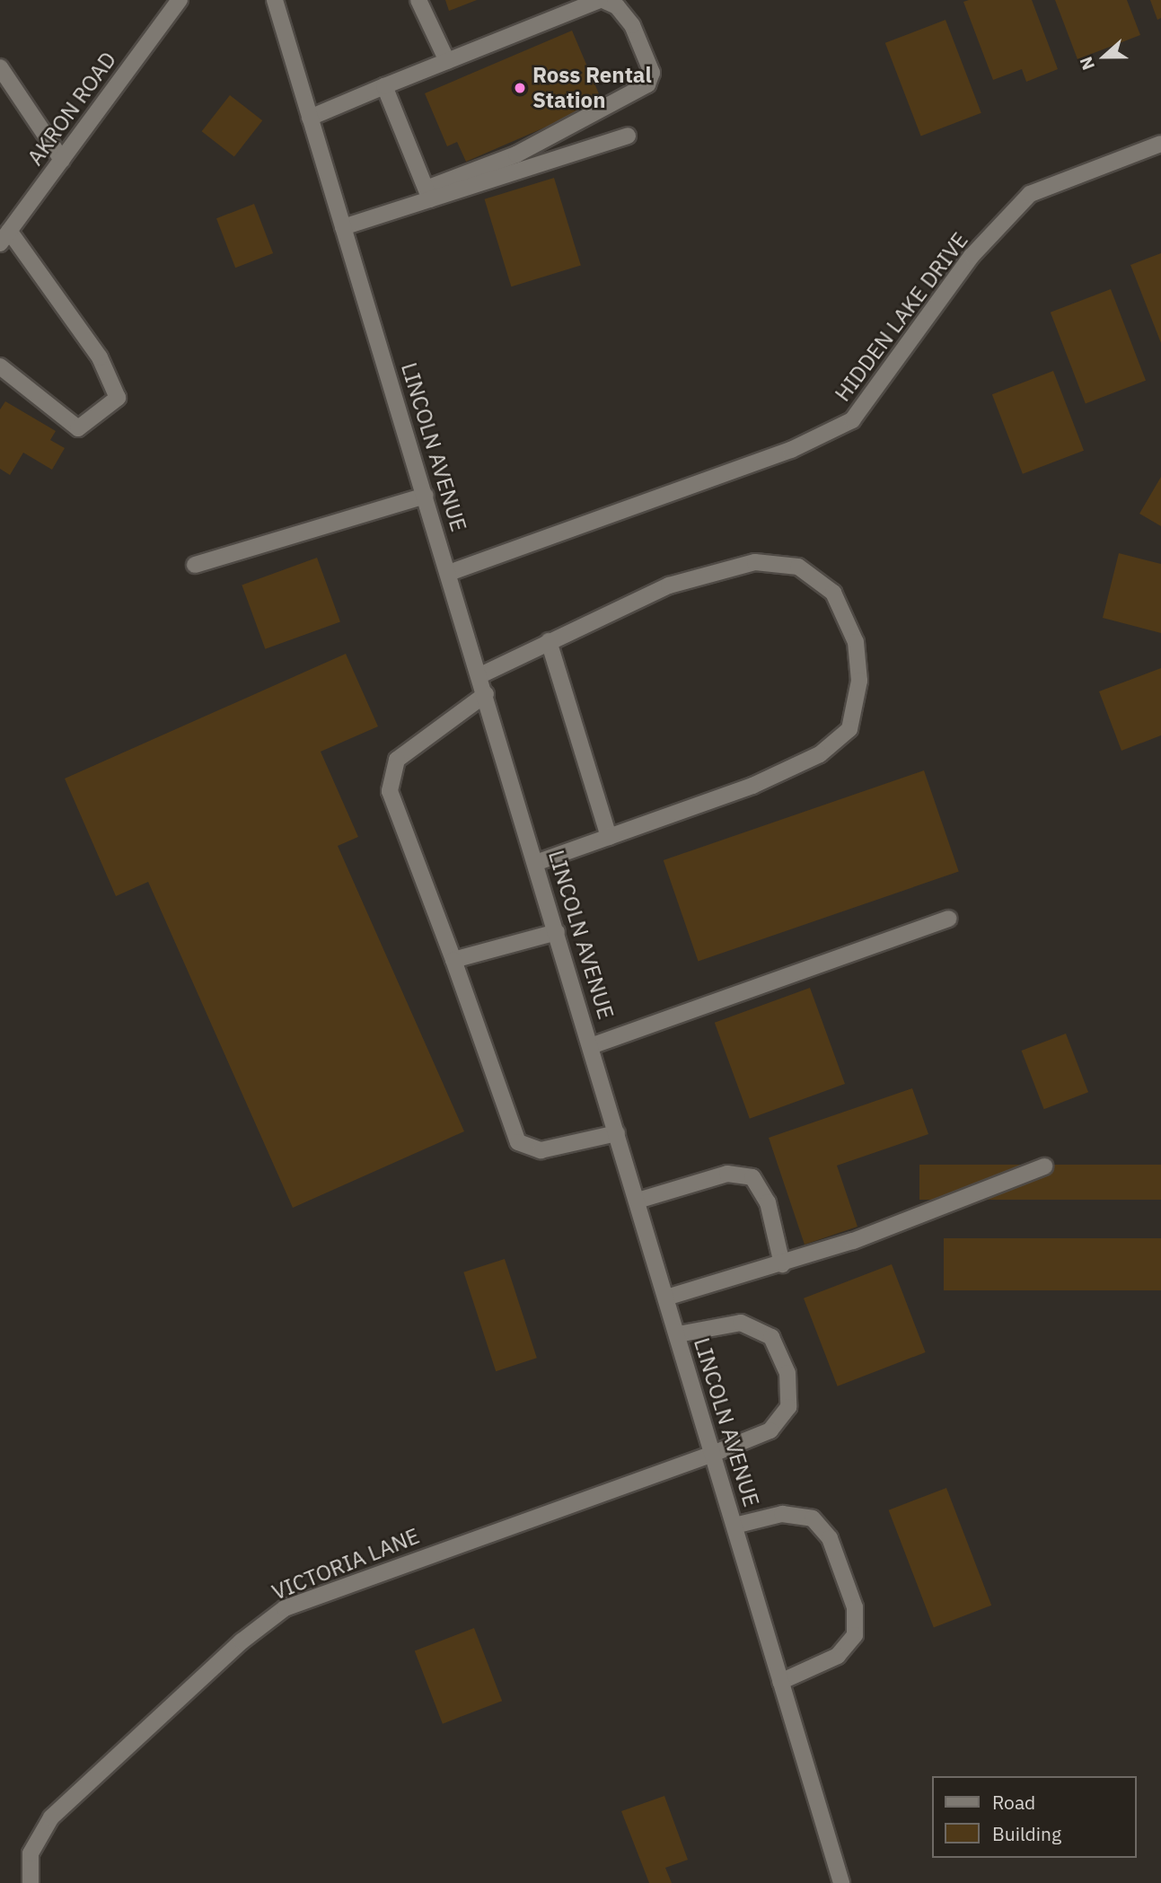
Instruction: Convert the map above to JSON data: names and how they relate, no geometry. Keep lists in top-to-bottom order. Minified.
{"streets":{"street":["AKRON ROAD","HIDDEN LAKE DRIVE","LINCOLN AVENUE","VICTORIA LANE"]},"crossings":[["HIDDEN LAKE DRIVE","LINCOLN AVENUE"],["LINCOLN AVENUE","VICTORIA LANE"]],"places":["Ross Rental Station"],"legend":["Road","Building"],"north":"left"}
